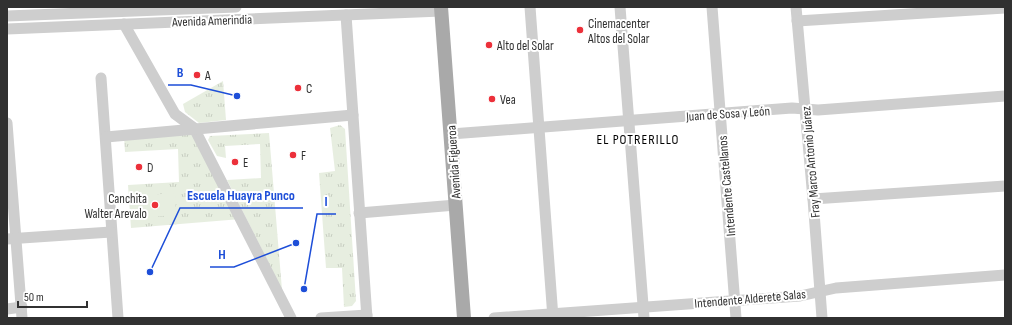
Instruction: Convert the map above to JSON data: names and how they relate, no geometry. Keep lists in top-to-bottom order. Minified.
{"streets":{"main road":["Avenida Figueroa"],"street":["Avenida Amerindia","Juan de Sosa y León","Fray Marco Antonio Juárez","Intendente Castellanos","Intendente Alderete Salas"]},"crossings":[["Avenida Amerindia","Avenida Figueroa"],["Juan de Sosa y León","Avenida Figueroa"],["Juan de Sosa y León","Fray Marco Antonio Juárez"],["Juan de Sosa y León","Intendente Castellanos"],["Fray Marco Antonio Juárez","Intendente Alderete Salas"],["Intendente Castellanos","Intendente Alderete Salas"]],"districts":["EL POTRERILLO"],"places":["Cinemacenter Altos del Solar","Alto del Solar","A","C","B","Vea","F","E","D","Canchita Walter Arevalo","H","Escuela Huayra Punco","I"],"scale_bar":"50 m"}
